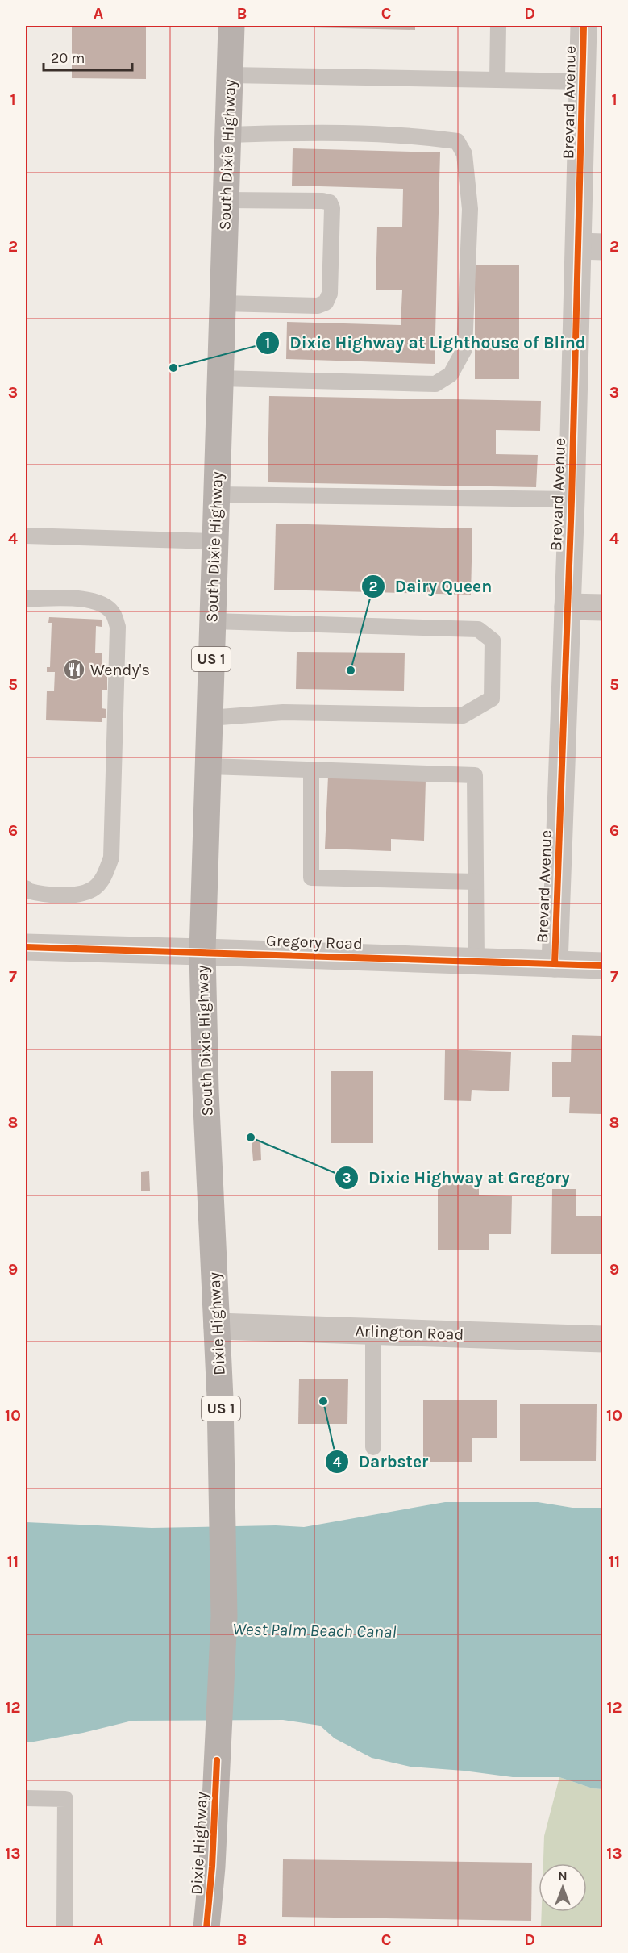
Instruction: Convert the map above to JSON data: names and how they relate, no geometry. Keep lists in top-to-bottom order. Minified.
{"streets":{"main road":["South Dixie Highway","US 1","Dixie Highway"],"street":["Brevard Avenue","Gregory Road","Arlington Road"]},"crossings":[["Brevard Avenue","Gregory Road"],["South Dixie Highway","Gregory Road"],["South Dixie Highway","Dixie Highway"],["Dixie Highway","Arlington Road"]],"water":["West Palm Beach Canal"],"places":{"other":["Dixie Highway at Lighthouse of Blind","Dairy Queen","Dixie Highway at Gregory","Darbster"],"restaurant":["Wendy's"]},"scale_bar":"20 m","north":"top","grid":{"columns":["A","B","C","D"],"rows":["1","2","3","4","5","6","7","8","9","10","11","12","13"]}}
